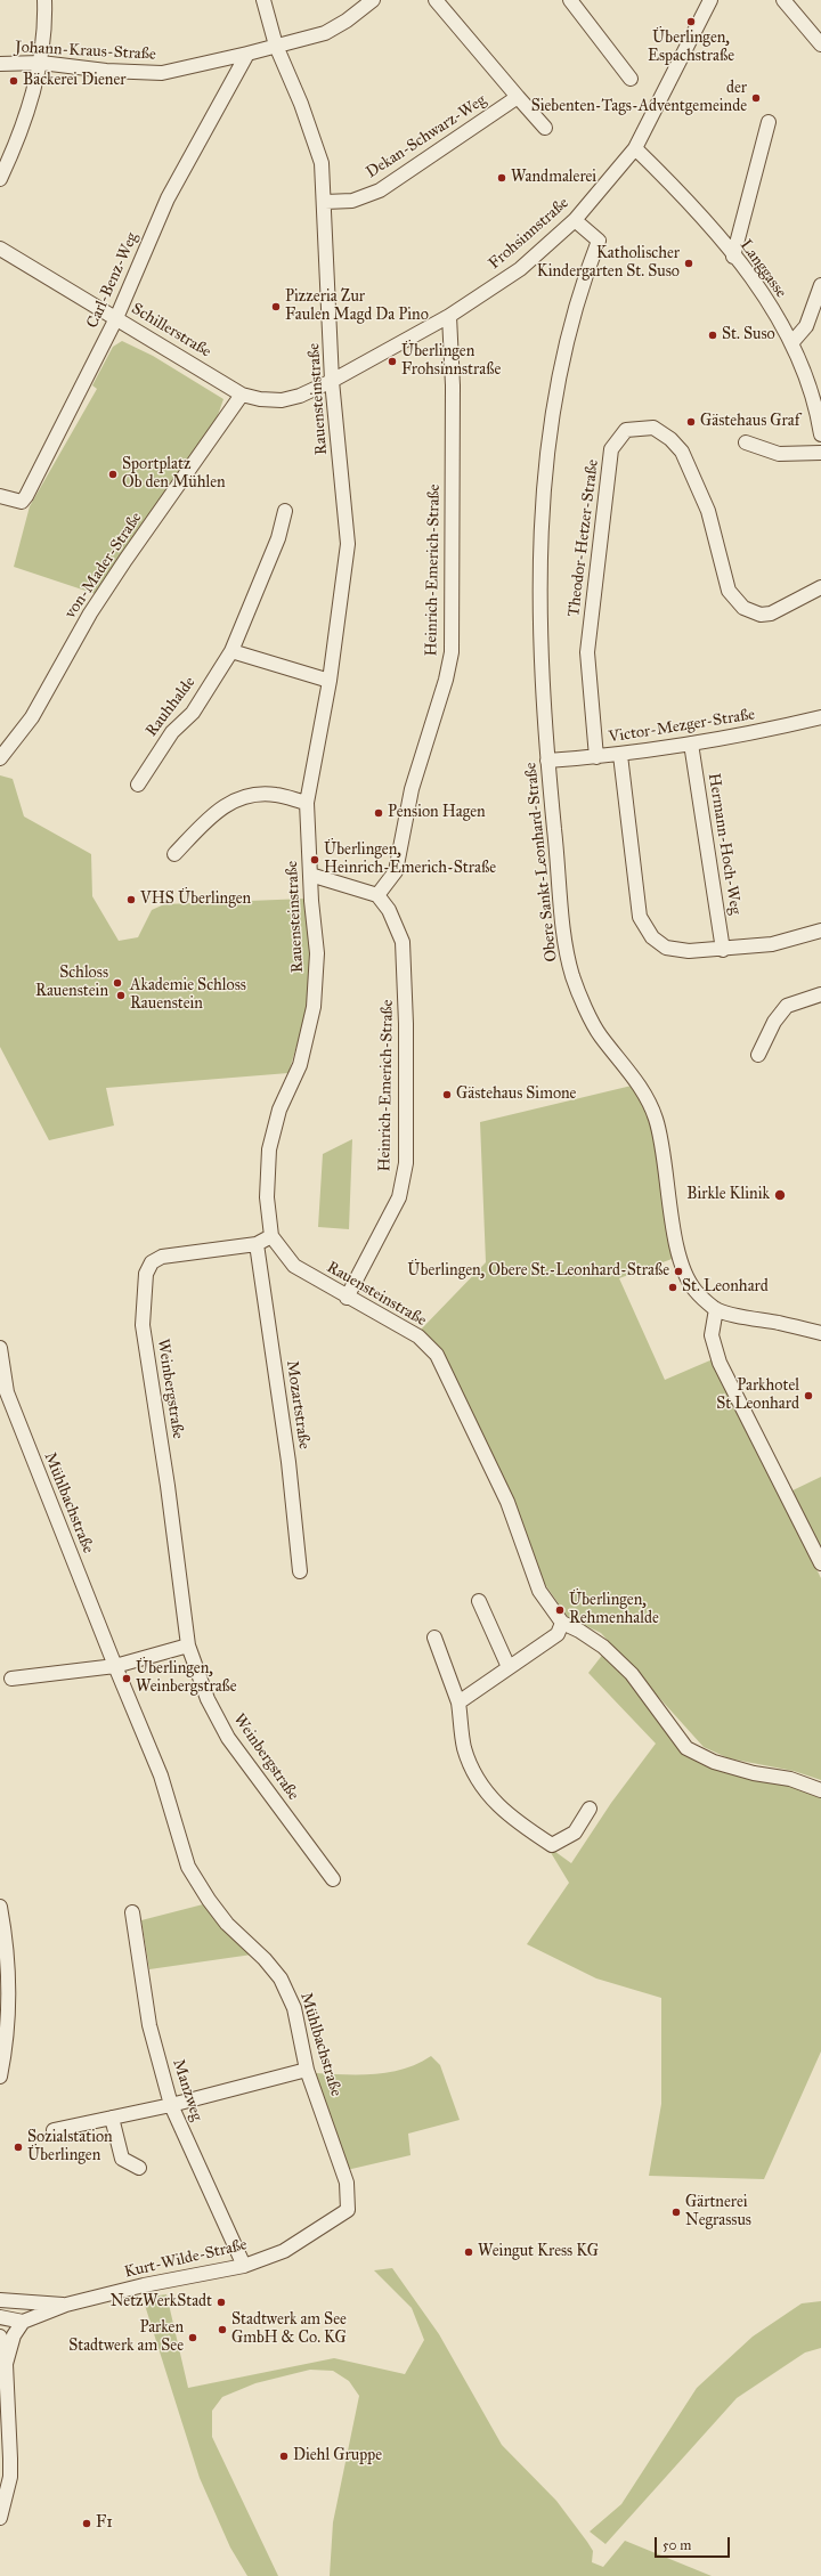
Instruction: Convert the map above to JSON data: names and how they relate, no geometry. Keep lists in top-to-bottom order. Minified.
{"streets":{"street":["Johann-Kraus-Straße","Dekan-Schwarz-Weg","Frohsinnstraße","Langgasse","Carl-Benz-Weg","Schillerstraße","Rauensteinstraße","Theodor-Hetzer-Straße","von-Mader-Straße","Heinrich-Emerich-Straße","Rauhhalde","Victor-Mezger-Straße","Hermann-Hoch-Weg","Obere Sankt-Leonhard-Straße","Weinbergstraße","Mozartstraße","Mühlbachstraße","Manzweg","Kurt-Wilde-Straße"]},"crossings":[["Johann-Kraus-Straße","Carl-Benz-Weg"],["Johann-Kraus-Straße","Rauensteinstraße"],["Dekan-Schwarz-Weg","Rauensteinstraße"],["Frohsinnstraße","Langgasse"],["Frohsinnstraße","Schillerstraße"],["Frohsinnstraße","Rauensteinstraße"],["Frohsinnstraße","Heinrich-Emerich-Straße"],["Frohsinnstraße","Obere Sankt-Leonhard-Straße"],["Carl-Benz-Weg","Schillerstraße"],["Schillerstraße","Rauensteinstraße"],["Schillerstraße","von-Mader-Straße"],["Rauensteinstraße","Heinrich-Emerich-Straße"],["Rauensteinstraße","Weinbergstraße"],["Theodor-Hetzer-Straße","Victor-Mezger-Straße"],["Victor-Mezger-Straße","Hermann-Hoch-Weg"],["Victor-Mezger-Straße","Obere Sankt-Leonhard-Straße"],["Weinbergstraße","Mozartstraße"],["Mühlbachstraße","Kurt-Wilde-Straße"],["Manzweg","Kurt-Wilde-Straße"]],"places":["Überlingen, Espachstraße","Bäckerei Diener","der Siebenten-Tags-Adventgemeinde","Wandmalerei","Katholischer Kindergarten St. Suso","Pizzeria Zur Faulen Magd Da Pino","St. Suso","Überlingen Frohsinnstraße","Gästehaus Graf","Sportplatz Ob den Mühlen","Pension Hagen","Überlingen, Heinrich-Emerich-Straße","VHS Überlingen","Schloss Rauenstein","Akademie Schloss Rauenstein","Gästehaus Simone","Birkle Klinik","Überlingen, Obere St.-Leonhard-Straße","St. Leonhard","Parkhotel St Leonhard","Überlingen, Rehmenhalde","Überlingen, Weinbergstraße","Sozialstation Überlingen","Gärtnerei Negrassus","Weingut Kress KG","NetzWerkStadt","Stadtwerk am See GmbH & Co. KG","Parken Stadtwerk am See","Diehl Gruppe","F1"],"scale_bar":"50 m"}
